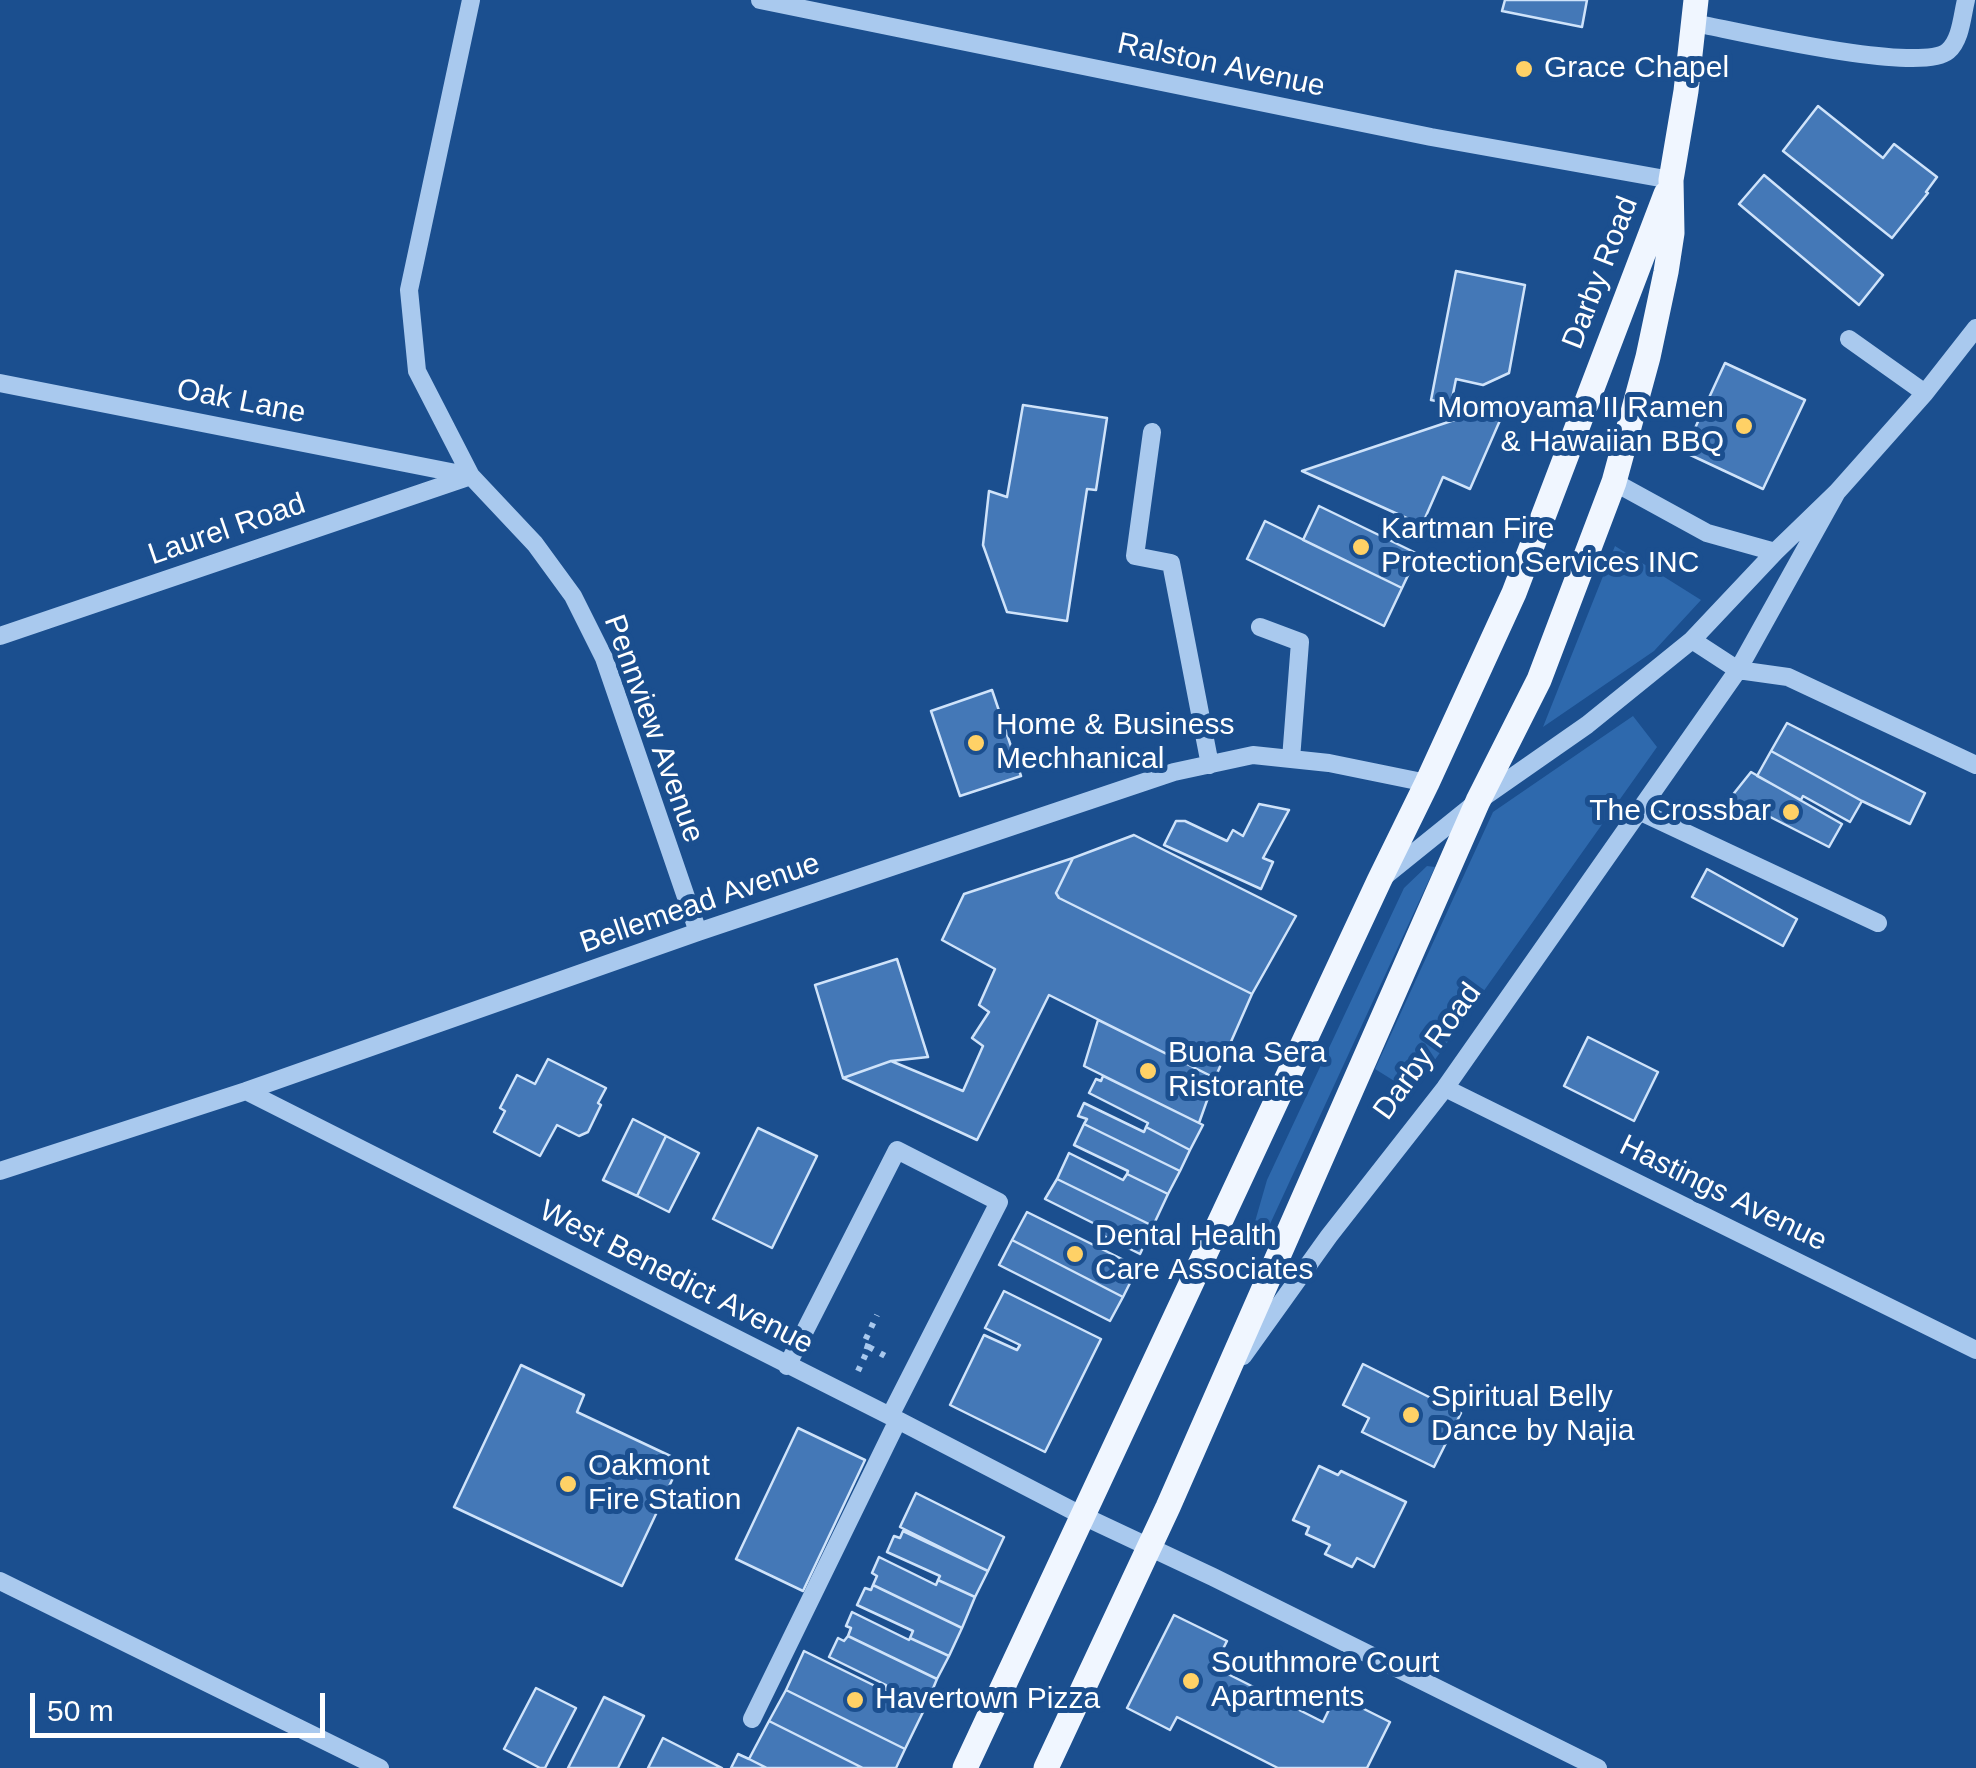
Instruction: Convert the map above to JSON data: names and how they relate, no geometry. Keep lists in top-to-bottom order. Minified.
{"streets":{"main road":["Darby Road"],"street":["Ralston Avenue","Oak Lane","Laurel Road","Pennview Avenue","Bellemead Avenue","Hastings Avenue","West Benedict Avenue"]},"crossings":[["Ralston Avenue","Darby Road"],["Darby Road","Bellemead Avenue"],["Darby Road","Hastings Avenue"],["Darby Road","West Benedict Avenue"],["Oak Lane","Laurel Road"],["Oak Lane","Pennview Avenue"],["Laurel Road","Pennview Avenue"],["Pennview Avenue","Bellemead Avenue"],["Bellemead Avenue","West Benedict Avenue"]],"places":["Grace Chapel","Momoyama II Ramen & Hawaiian BBQ","Kartman Fire Protection Services INC","Home & Business Mechhanical","The Crossbar","Buona Sera Ristorante","Dental Health Care Associates","Spiritual Belly Dance by Najia","Oakmont Fire Station","Southmore Court Apartments","Havertown Pizza"],"scale_bar":"50 m"}
